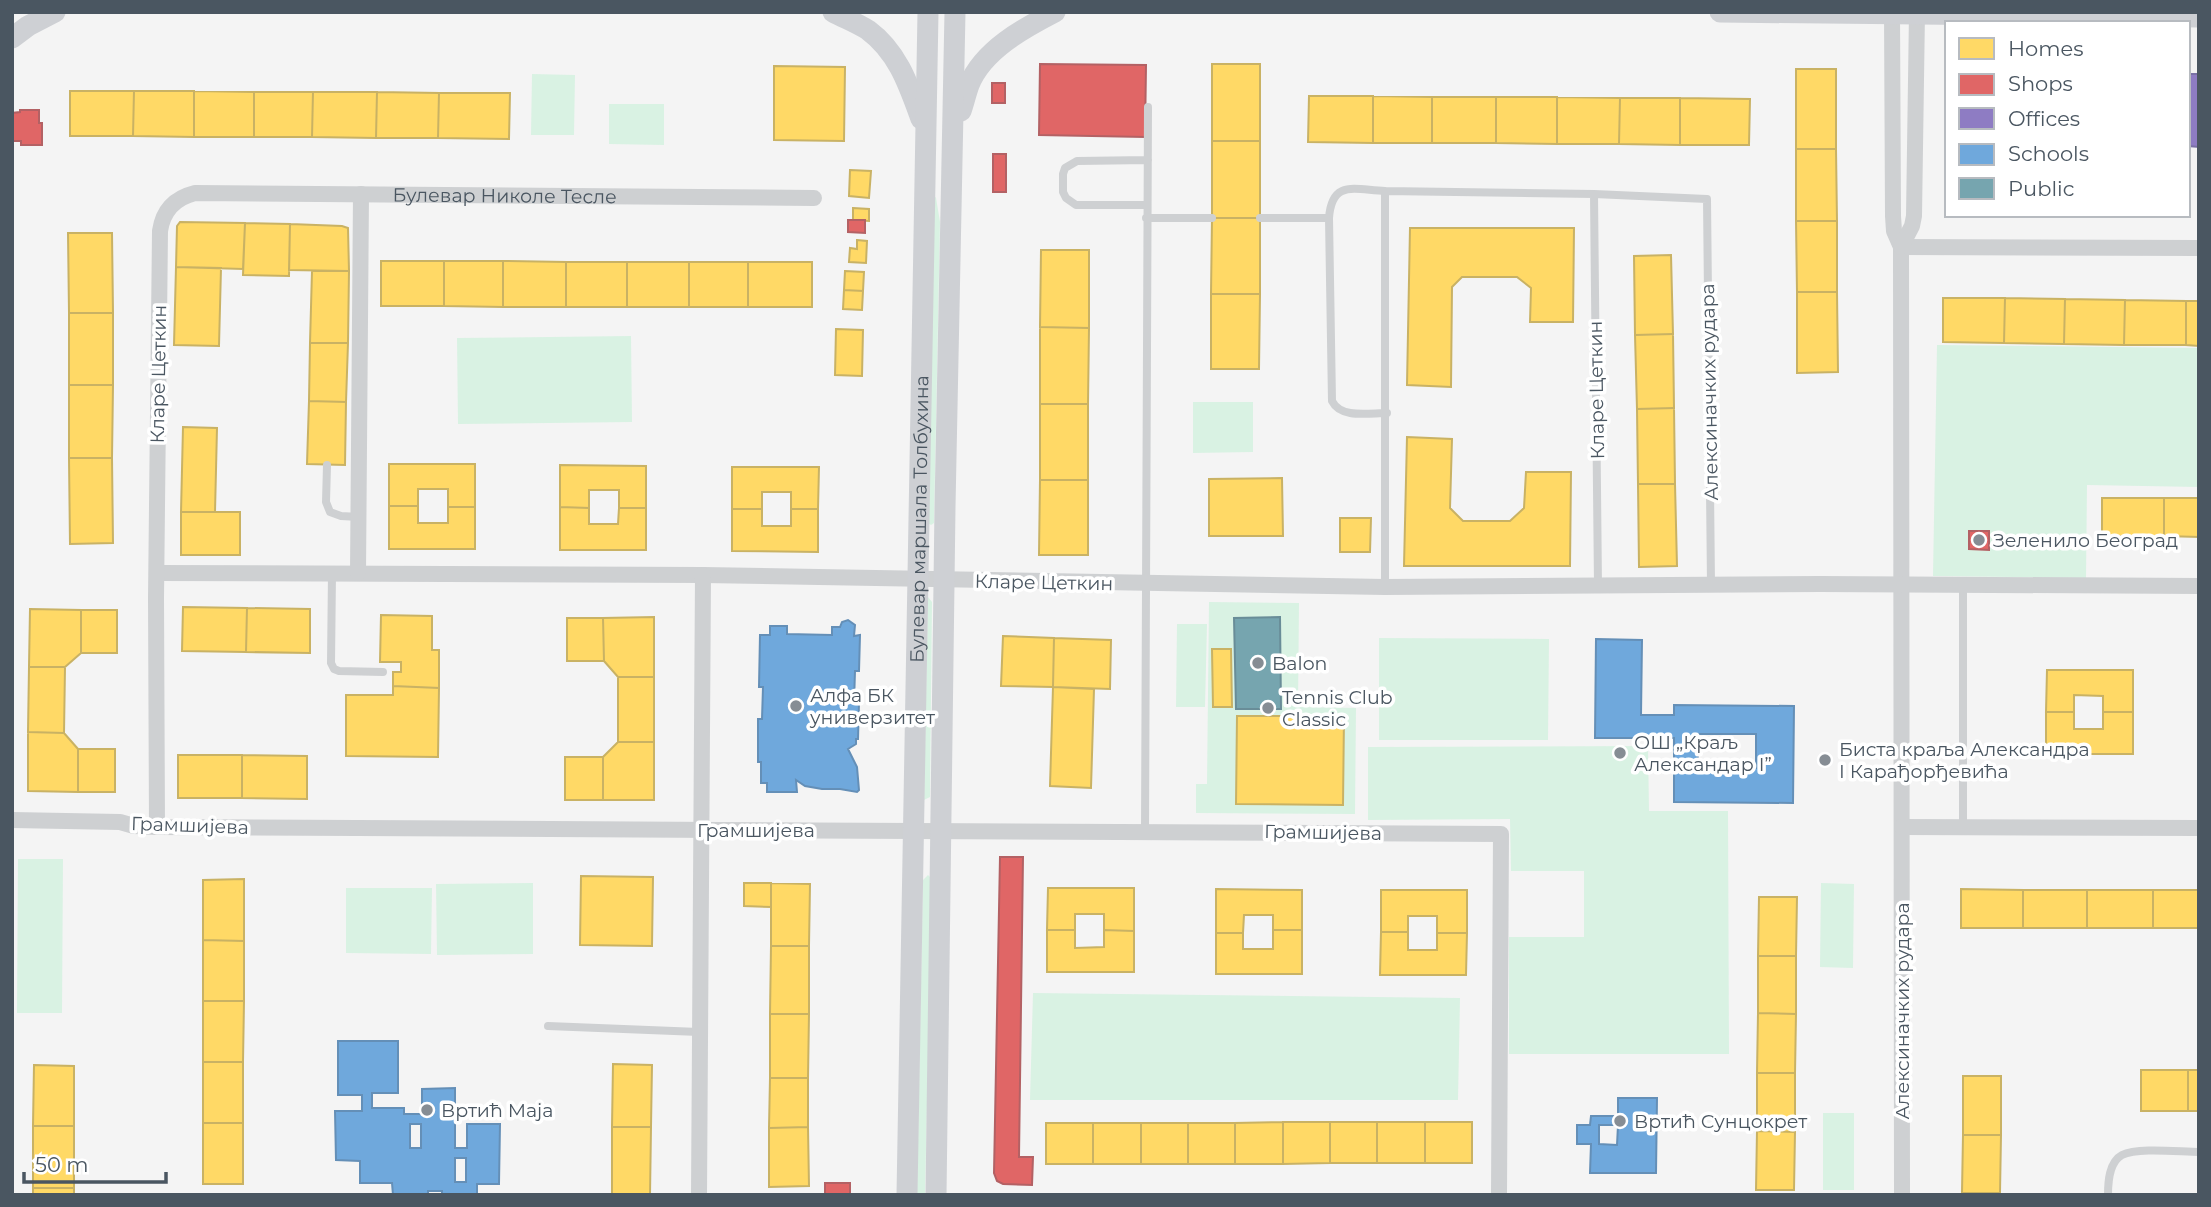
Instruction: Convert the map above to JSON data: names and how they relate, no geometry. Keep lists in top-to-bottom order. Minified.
{"streets":{"street":["Булевар Николе Тесле","Кларе Цеткин","Алексиначких рудара","Булевар маршала Толбухина","Грамшијева"]},"crossings":[["Булевар Николе Тесле","Кларе Цеткин"],["Кларе Цеткин","Алексиначких рудара"],["Кларе Цеткин","Булевар маршала Толбухина"],["Кларе Цеткин","Грамшијева"],["Булевар маршала Толбухина","Грамшијева"]],"places":["Зеленило Београд","Balon","Алфа БК универзитет","Tennis Club Classic","ОШ „Краљ Александар I”","Биста краља Александра I Карађорђевића","Вртић Маја","Вртић Сунцокрет"],"legend":["Homes","Shops","Offices","Schools","Public"],"scale_bar":"50 m"}
